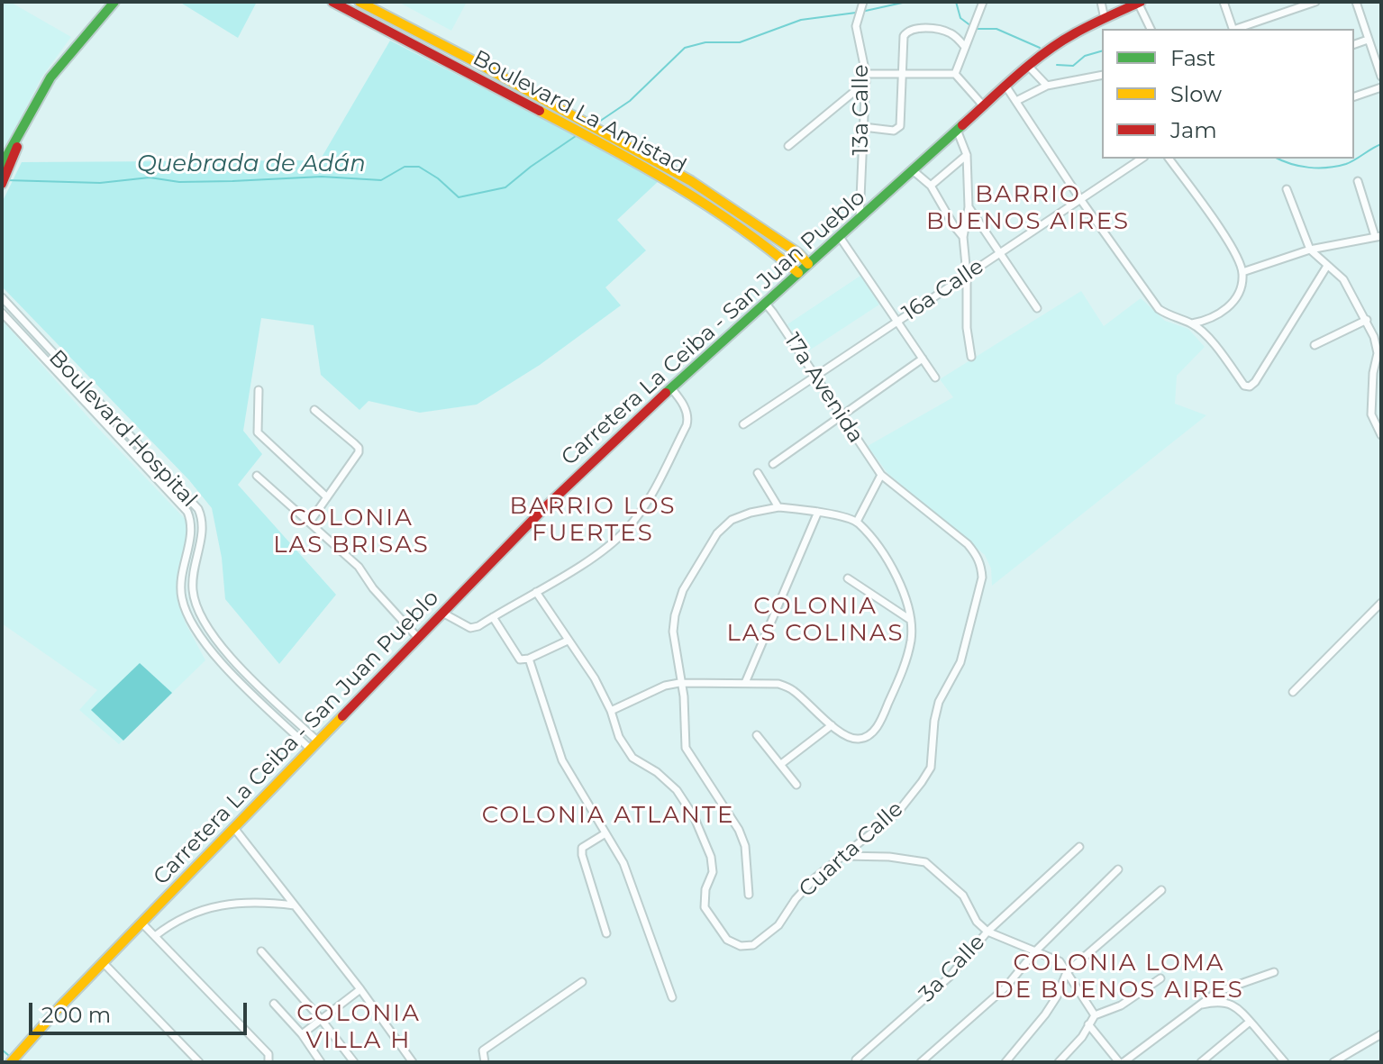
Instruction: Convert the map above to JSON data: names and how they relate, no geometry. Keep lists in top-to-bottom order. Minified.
{"streets":{"main road":["Boulevard La Amistad","Carretera La Ceiba - San Juan Pueblo"],"street":["13a Calle","16a Calle","17a Avenida","Boulevard Hospital","Cuarta Calle","3a Calle"]},"crossings":[["13a Calle","Carretera La Ceiba - San Juan Pueblo"],["Boulevard La Amistad","Carretera La Ceiba - San Juan Pueblo"],["16a Calle","17a Avenida"],["Carretera La Ceiba - San Juan Pueblo","17a Avenida"],["Carretera La Ceiba - San Juan Pueblo","Boulevard Hospital"],["17a Avenida","Cuarta Calle"]],"districts":["BARRIO BUENOS AIRES","BARRIO LOS FUERTES","COLONIA LAS BRISAS","COLONIA LAS COLINAS","COLONIA ATLANTE","COLONIA LOMA DE BUENOS AIRES","COLONIA VILLA H"],"water":["Quebrada de Adán"],"legend":["Fast","Slow","Jam"],"scale_bar":"200 m"}
